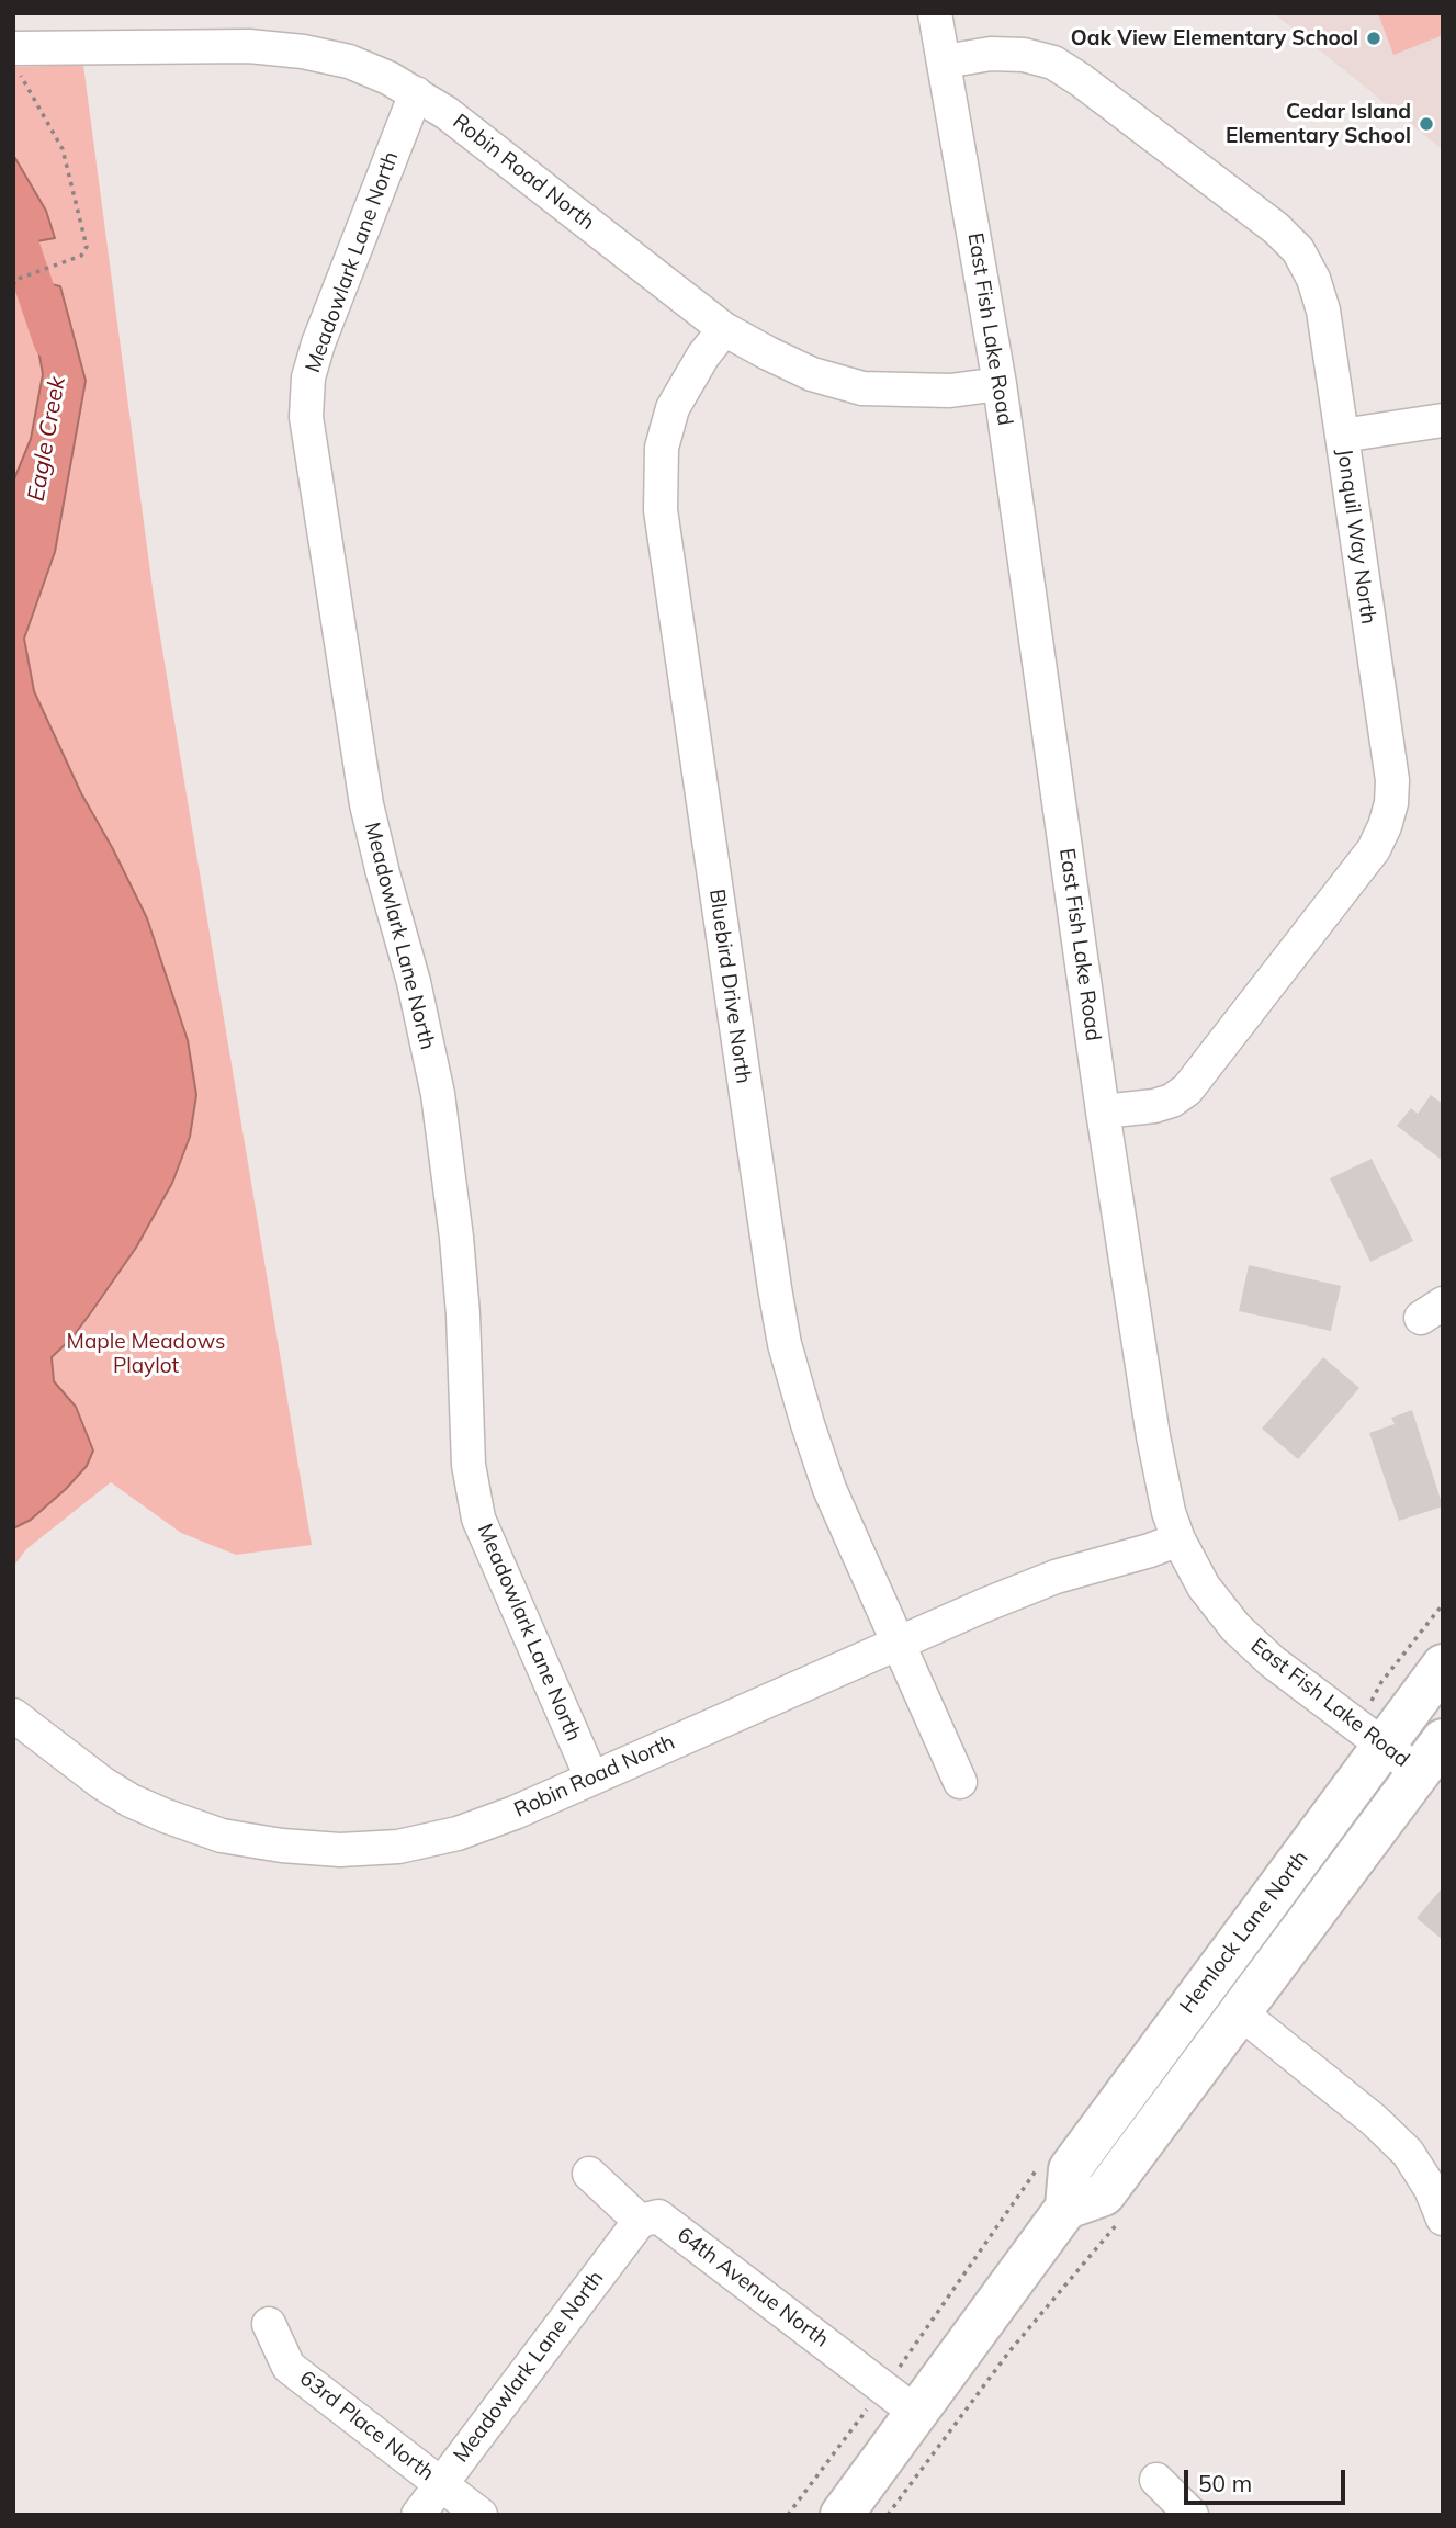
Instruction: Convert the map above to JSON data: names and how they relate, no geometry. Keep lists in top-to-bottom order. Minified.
{"streets":{"main road":["Hemlock Lane North"],"street":["Robin Road North","Meadowlark Lane North","East Fish Lake Road","Jonquil Way North","Bluebird Drive North","64th Avenue North","63rd Place North"]},"crossings":[["Robin Road North","Meadowlark Lane North"],["Robin Road North","East Fish Lake Road"],["Robin Road North","Bluebird Drive North"],["Meadowlark Lane North","64th Avenue North"],["Meadowlark Lane North","63rd Place North"],["East Fish Lake Road","Jonquil Way North"],["East Fish Lake Road","Hemlock Lane North"]],"water":["Eagle Creek"],"parks":["Maple Meadows Playlot"],"places":["Oak View Elementary School","Cedar Island Elementary School"],"scale_bar":"50 m"}
